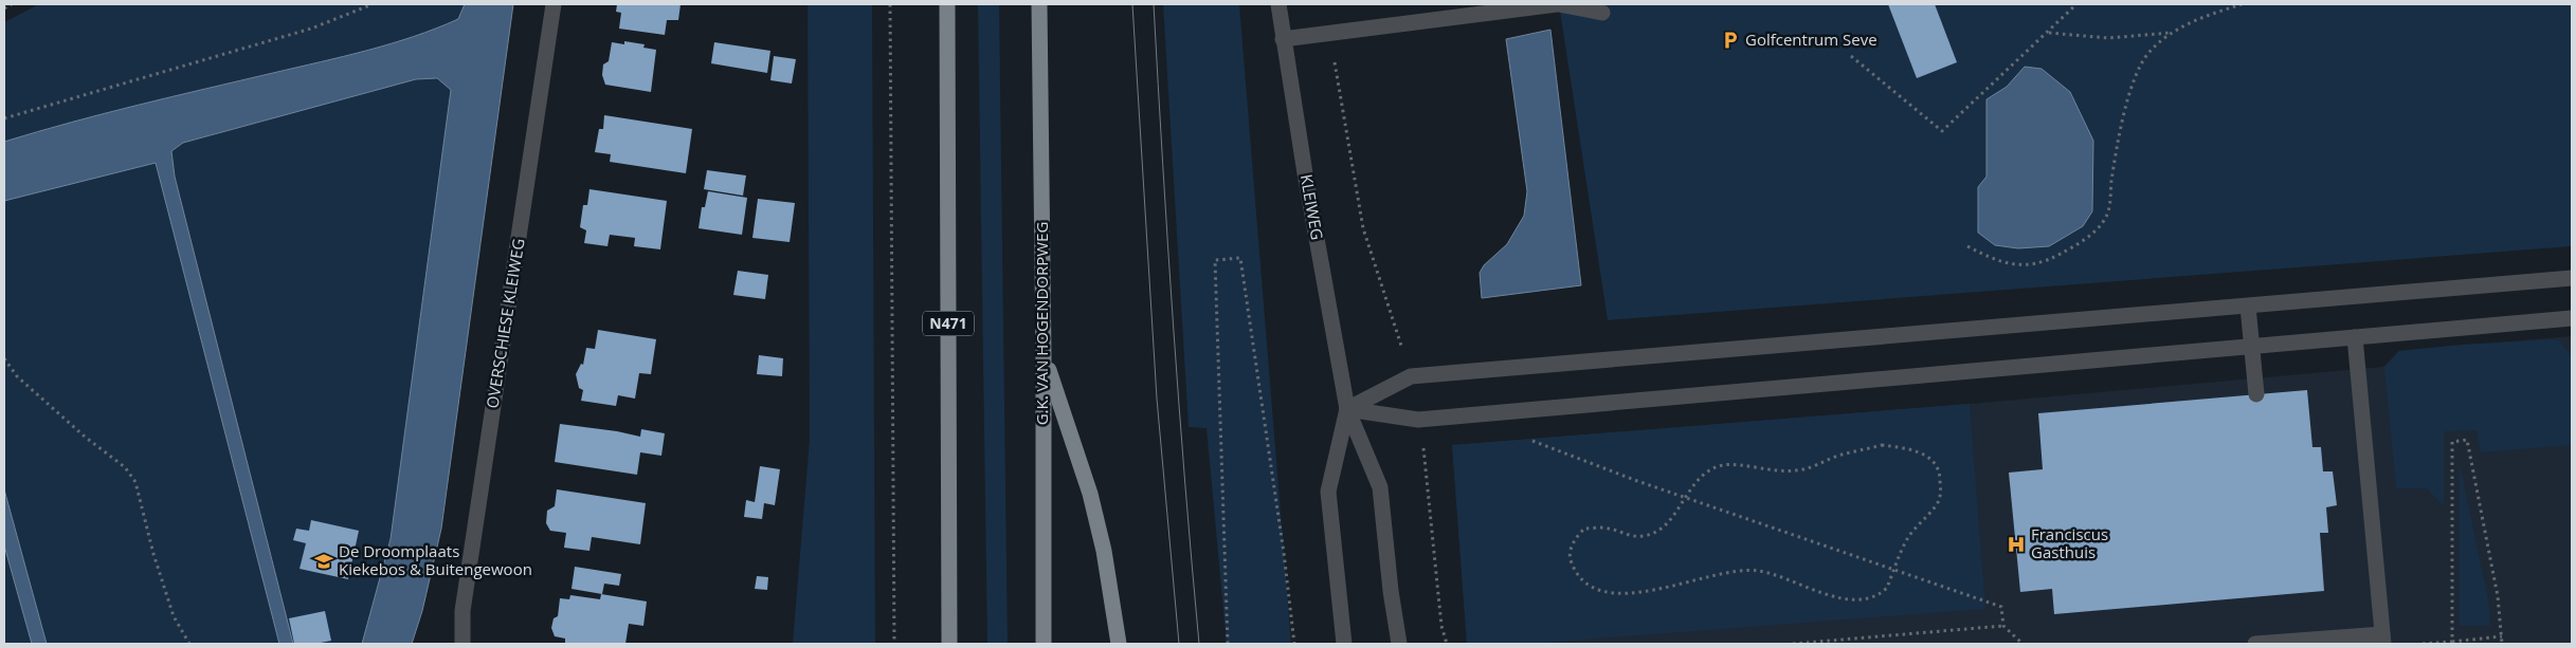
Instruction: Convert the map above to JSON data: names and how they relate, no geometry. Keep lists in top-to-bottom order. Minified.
{"streets":{"main road":["N471","G.K. VAN HOGENDORPWEG"],"street":["KLEIWEG","OVERSCHIESE KLEIWEG"]},"places":{"parking":["Golfcentrum Seve"],"hospital":["Franciscus Gasthuis"],"school or university":["De Droomplaats Kiekebos & Buitengewoon"]}}
